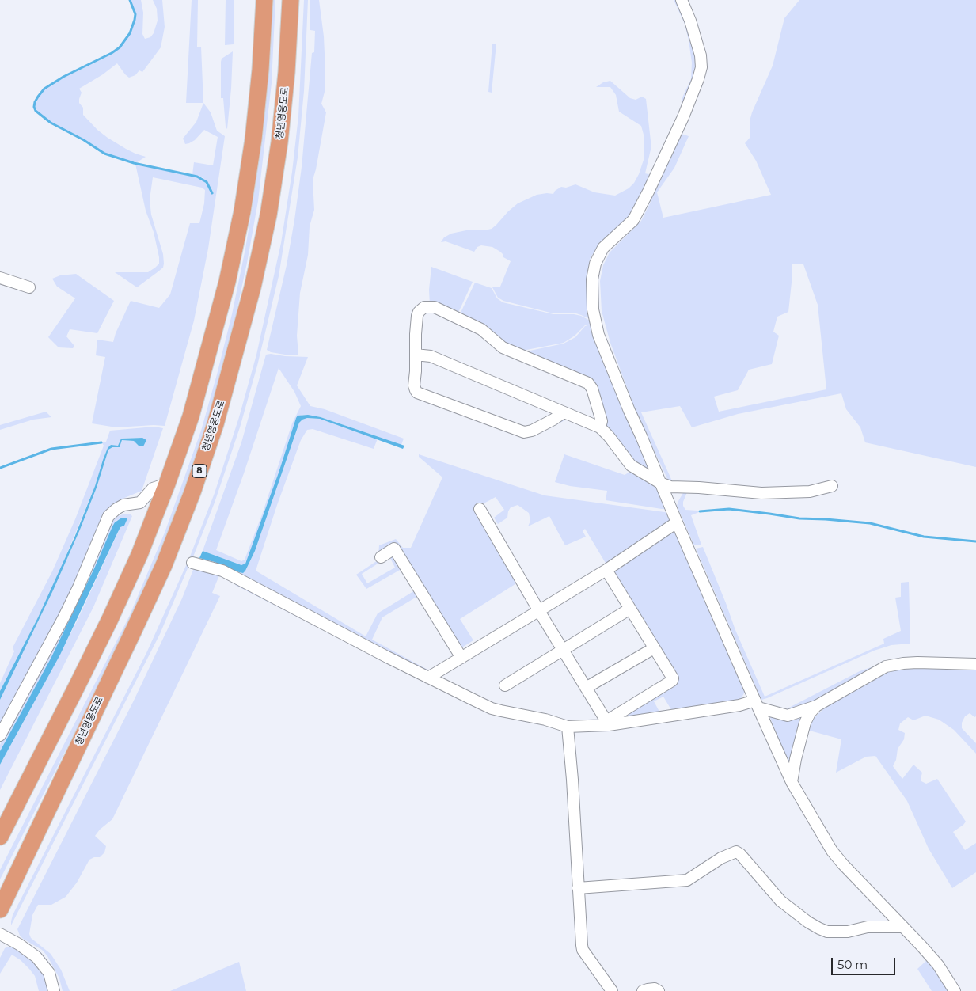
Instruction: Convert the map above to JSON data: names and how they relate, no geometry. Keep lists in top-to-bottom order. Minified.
{"streets":{"highway":["청년영웅도로","8"]},"scale_bar":"50 m"}
